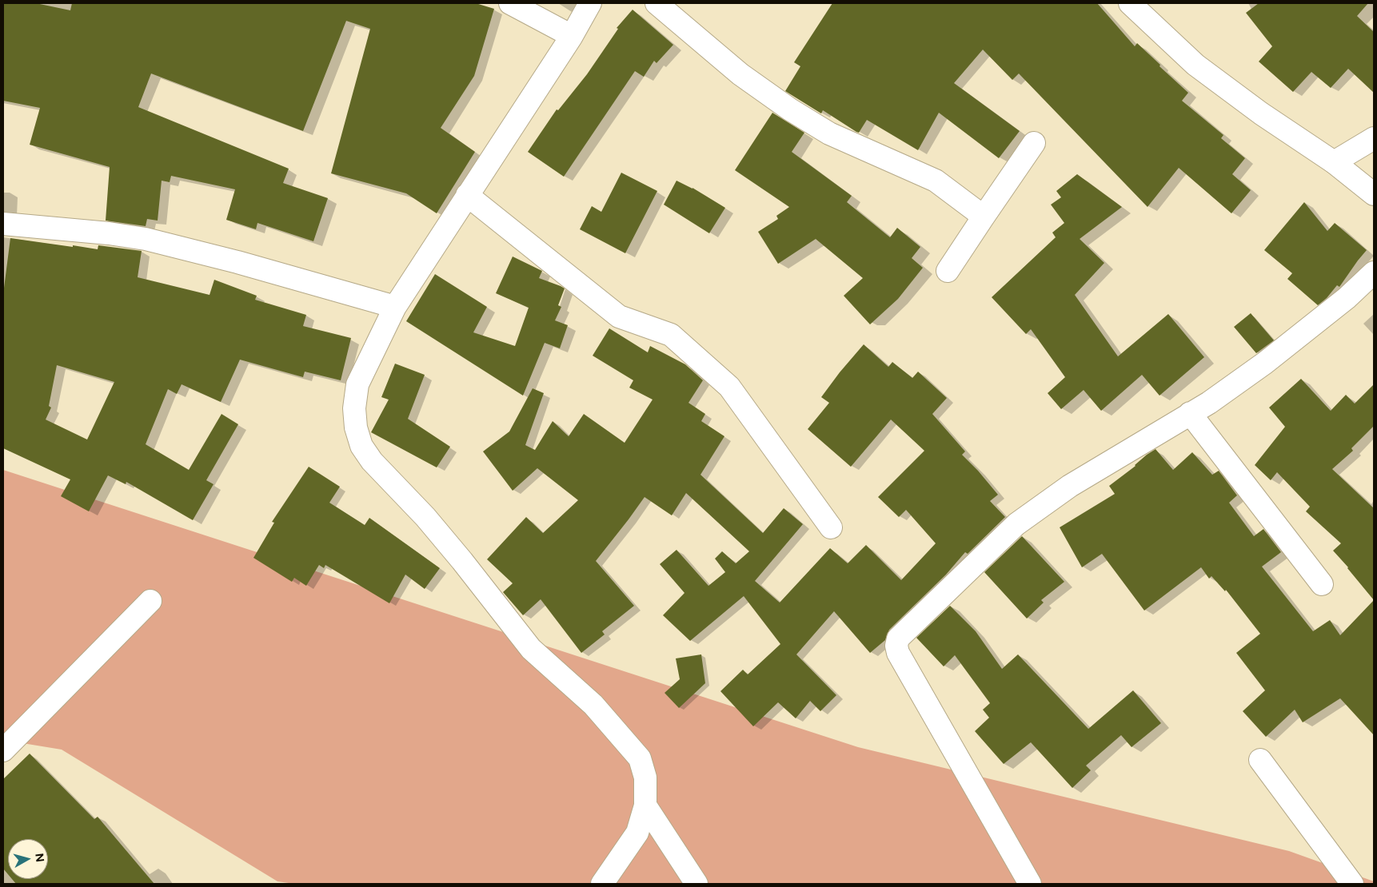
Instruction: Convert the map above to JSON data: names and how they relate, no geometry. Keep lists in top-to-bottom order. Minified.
{"north":"right"}
